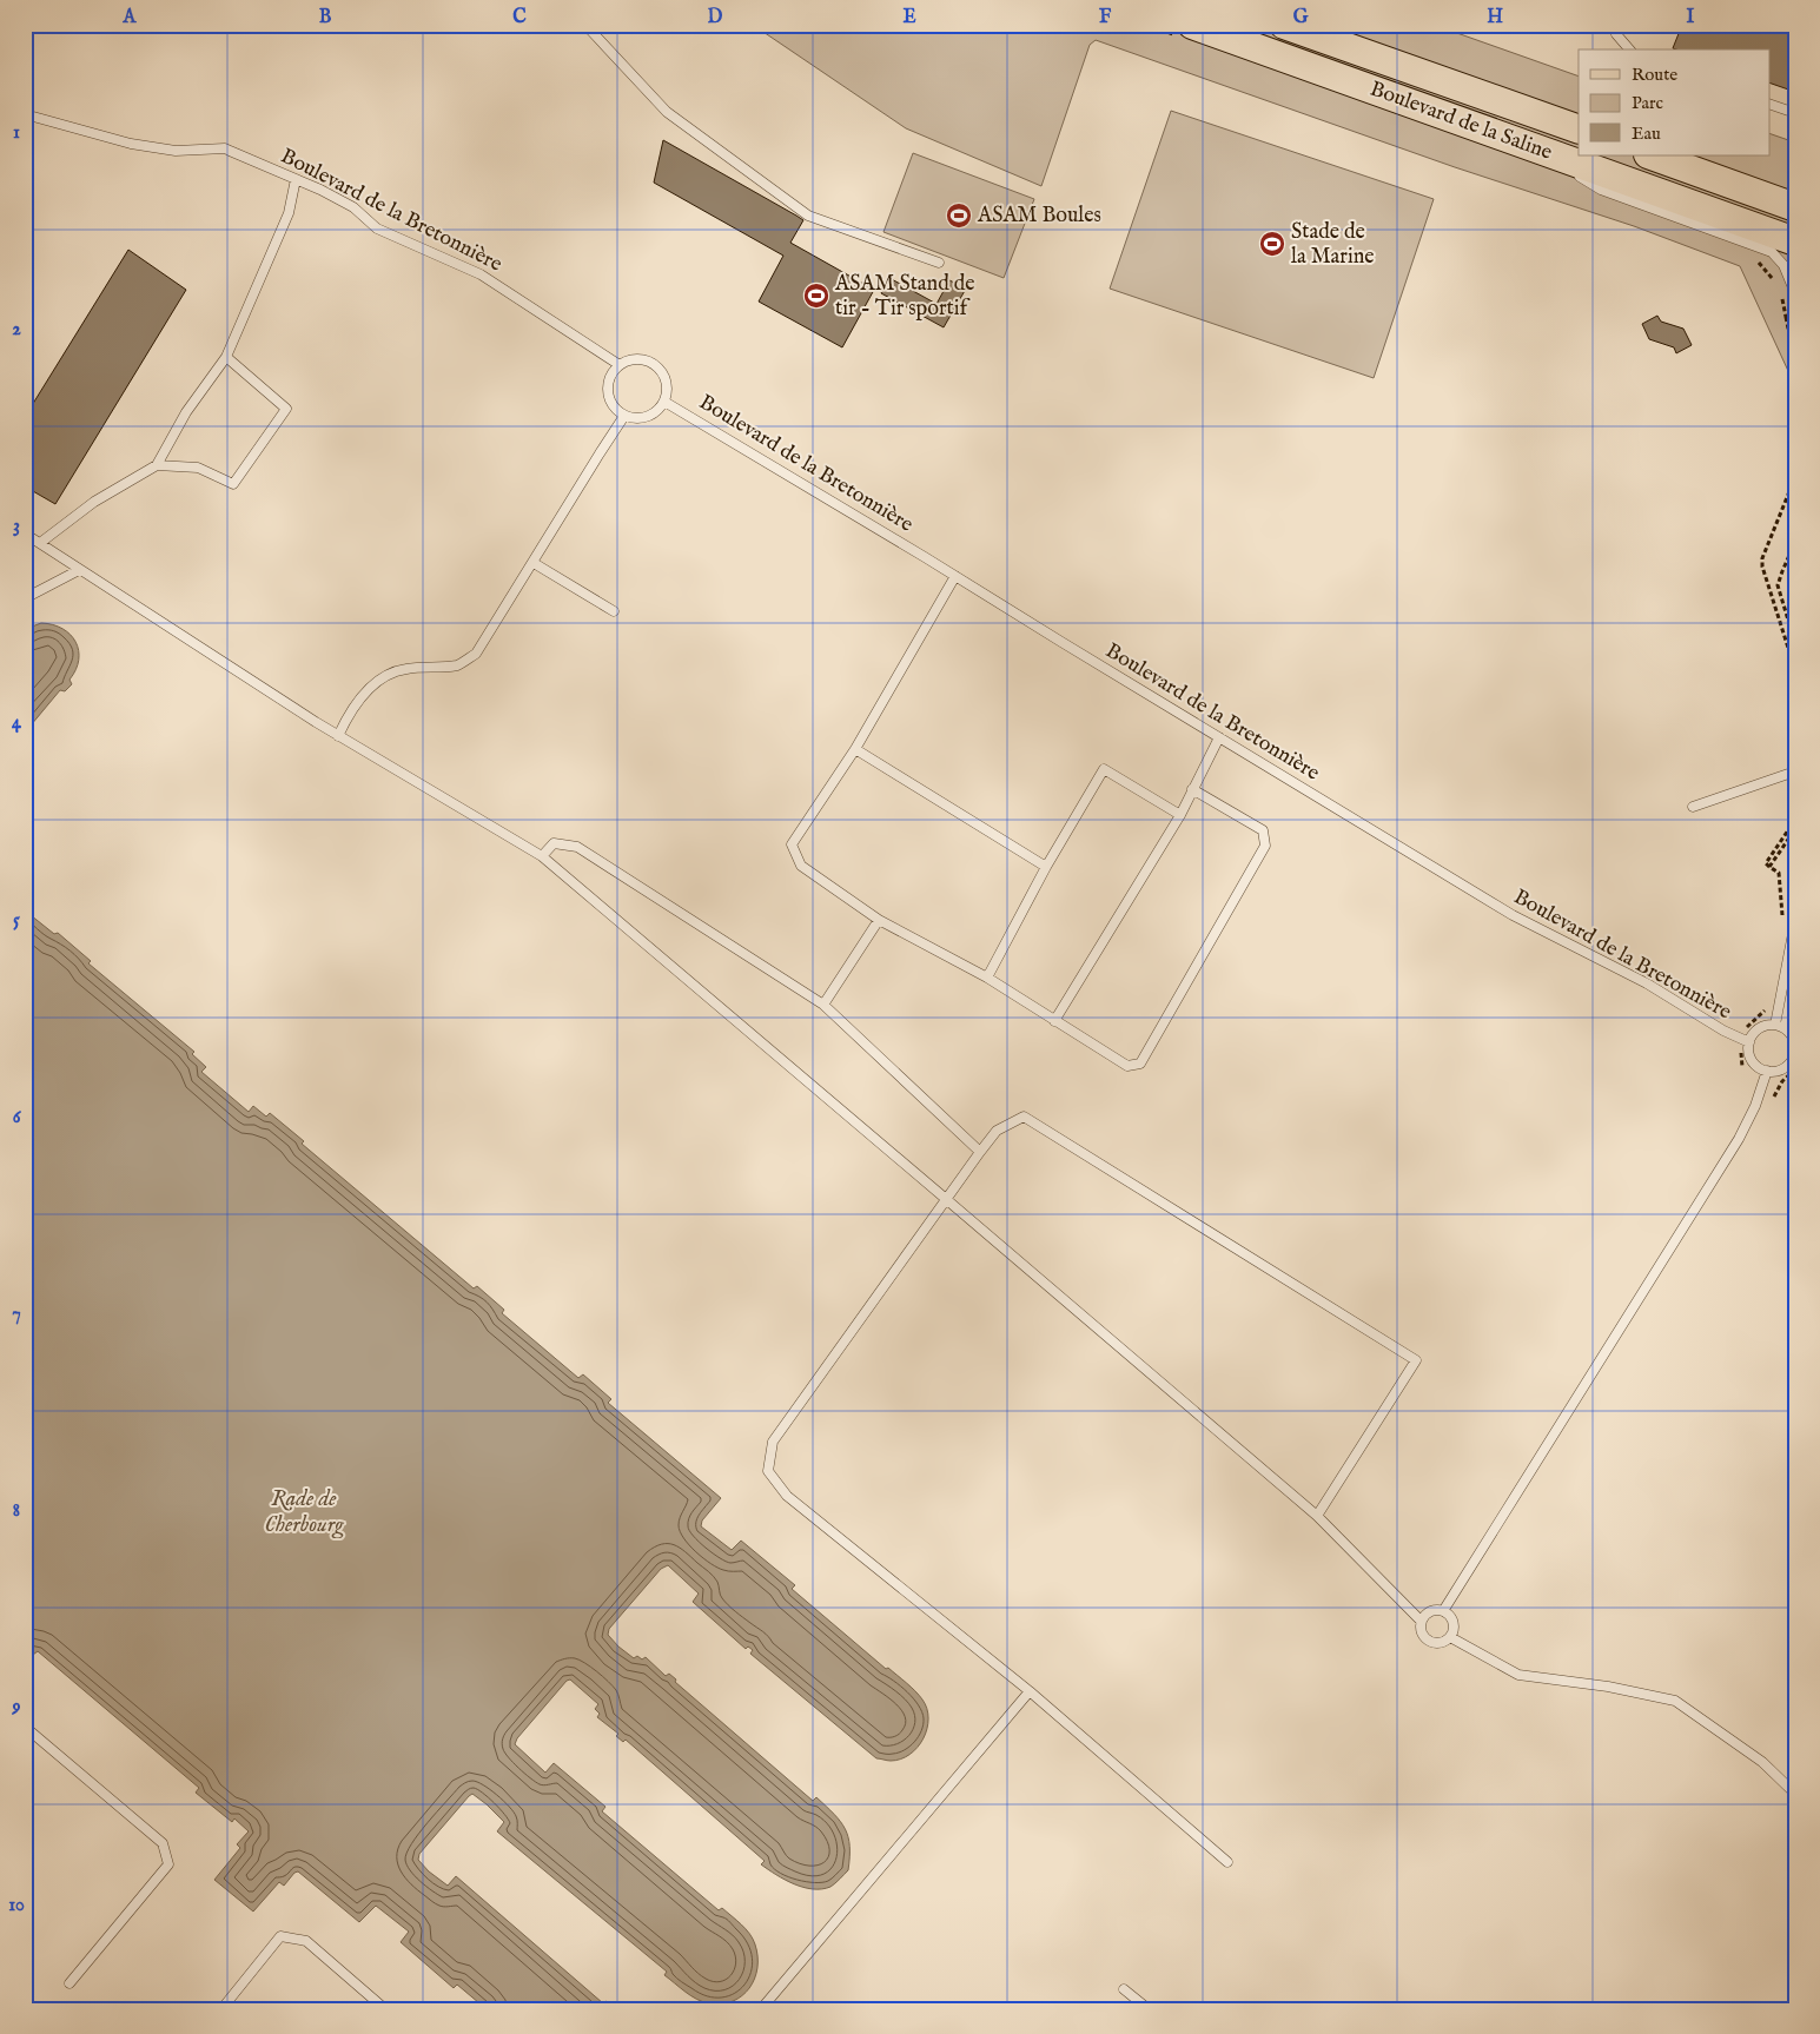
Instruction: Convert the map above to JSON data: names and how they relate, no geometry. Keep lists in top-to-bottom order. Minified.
{"streets":{"main road":["Boulevard de la Saline"],"lane":["Boulevard de la Bretonnière"]},"water":["Rade de Cherbourg"],"places":{"sports":["ASAM Boules","Stade de la Marine","ASAM Stand de tir - Tir sportif"]},"legend":["Route","Parc","Eau"],"grid":{"columns":["A","B","C","D","E","F","G","H","I"],"rows":["1","2","3","4","5","6","7","8","9","10"]}}
